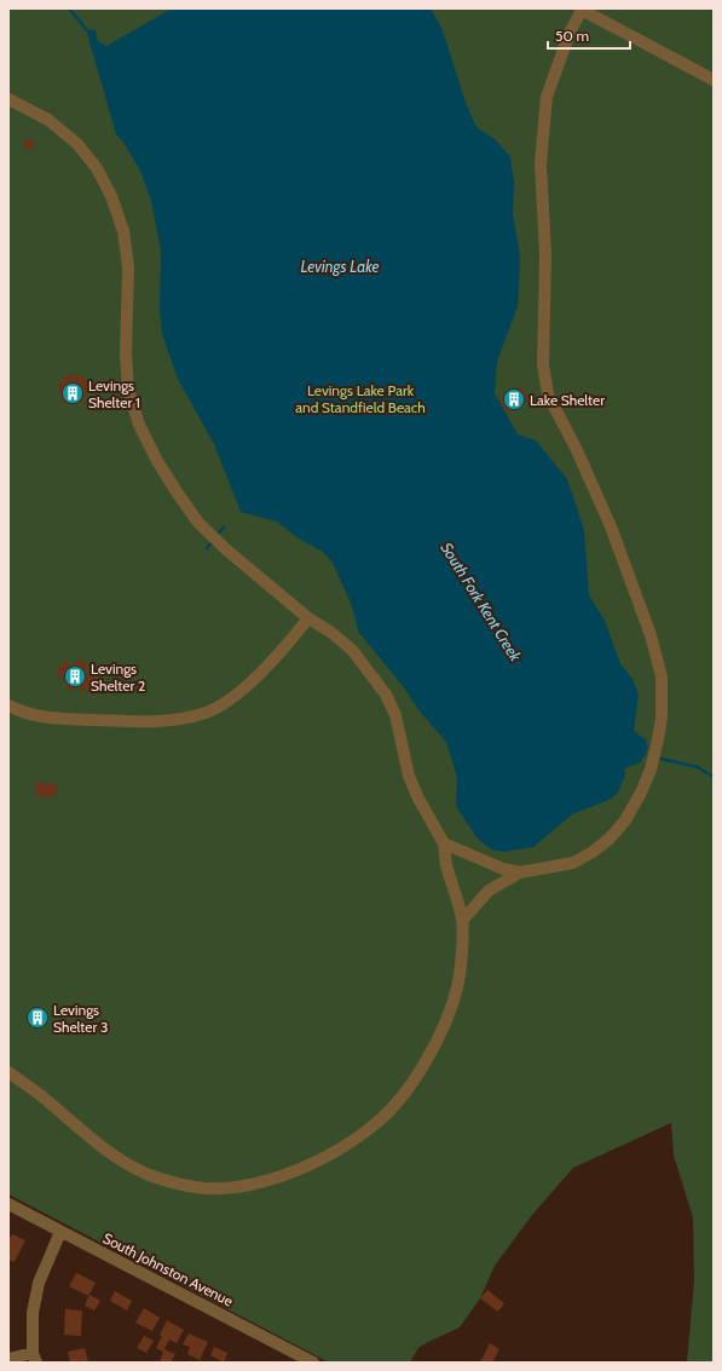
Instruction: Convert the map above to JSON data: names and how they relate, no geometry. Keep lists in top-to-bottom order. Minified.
{"streets":{"street":["South Johnston Avenue"]},"water":["Levings Lake","South Fork Kent Creek"],"parks":["Levings Lake Park and Standfield Beach"],"places":{"building":["Levings Shelter 1","Lake Shelter","Levings Shelter 2","Levings Shelter 3"]},"scale_bar":"50 m"}
